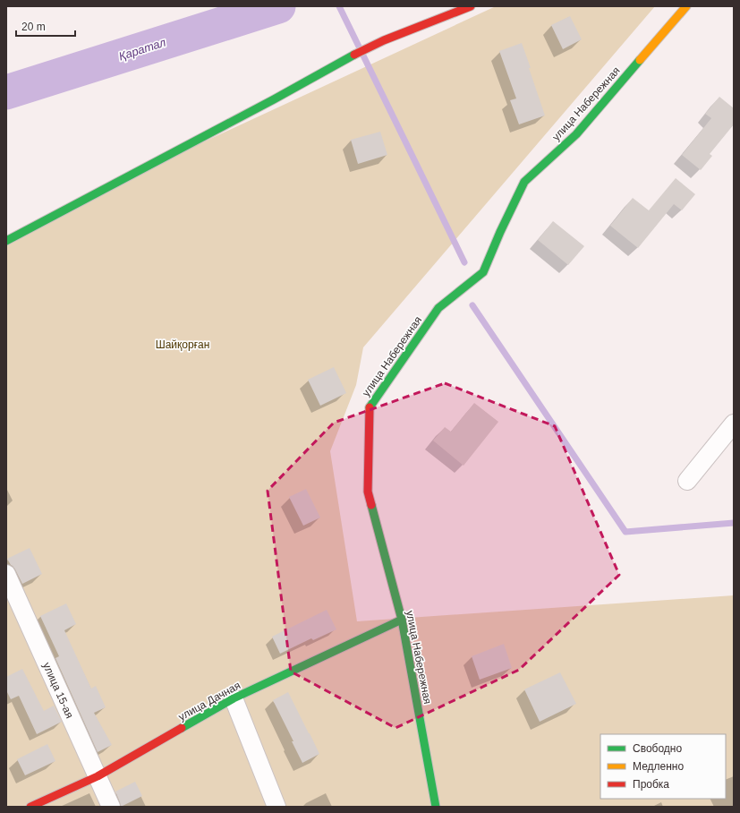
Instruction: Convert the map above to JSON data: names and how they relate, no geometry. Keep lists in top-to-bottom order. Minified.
{"streets":{"street":["улица Набережная","улица 15-ая","улица Дачная"]},"crossings":[["улица Набережная","улица Дачная"],["улица 15-ая","улица Дачная"]],"water":["Қаратал"],"parks":["Шайқорған"],"legend":["Свободно","Медленно","Пробка"],"scale_bar":"20 m"}
